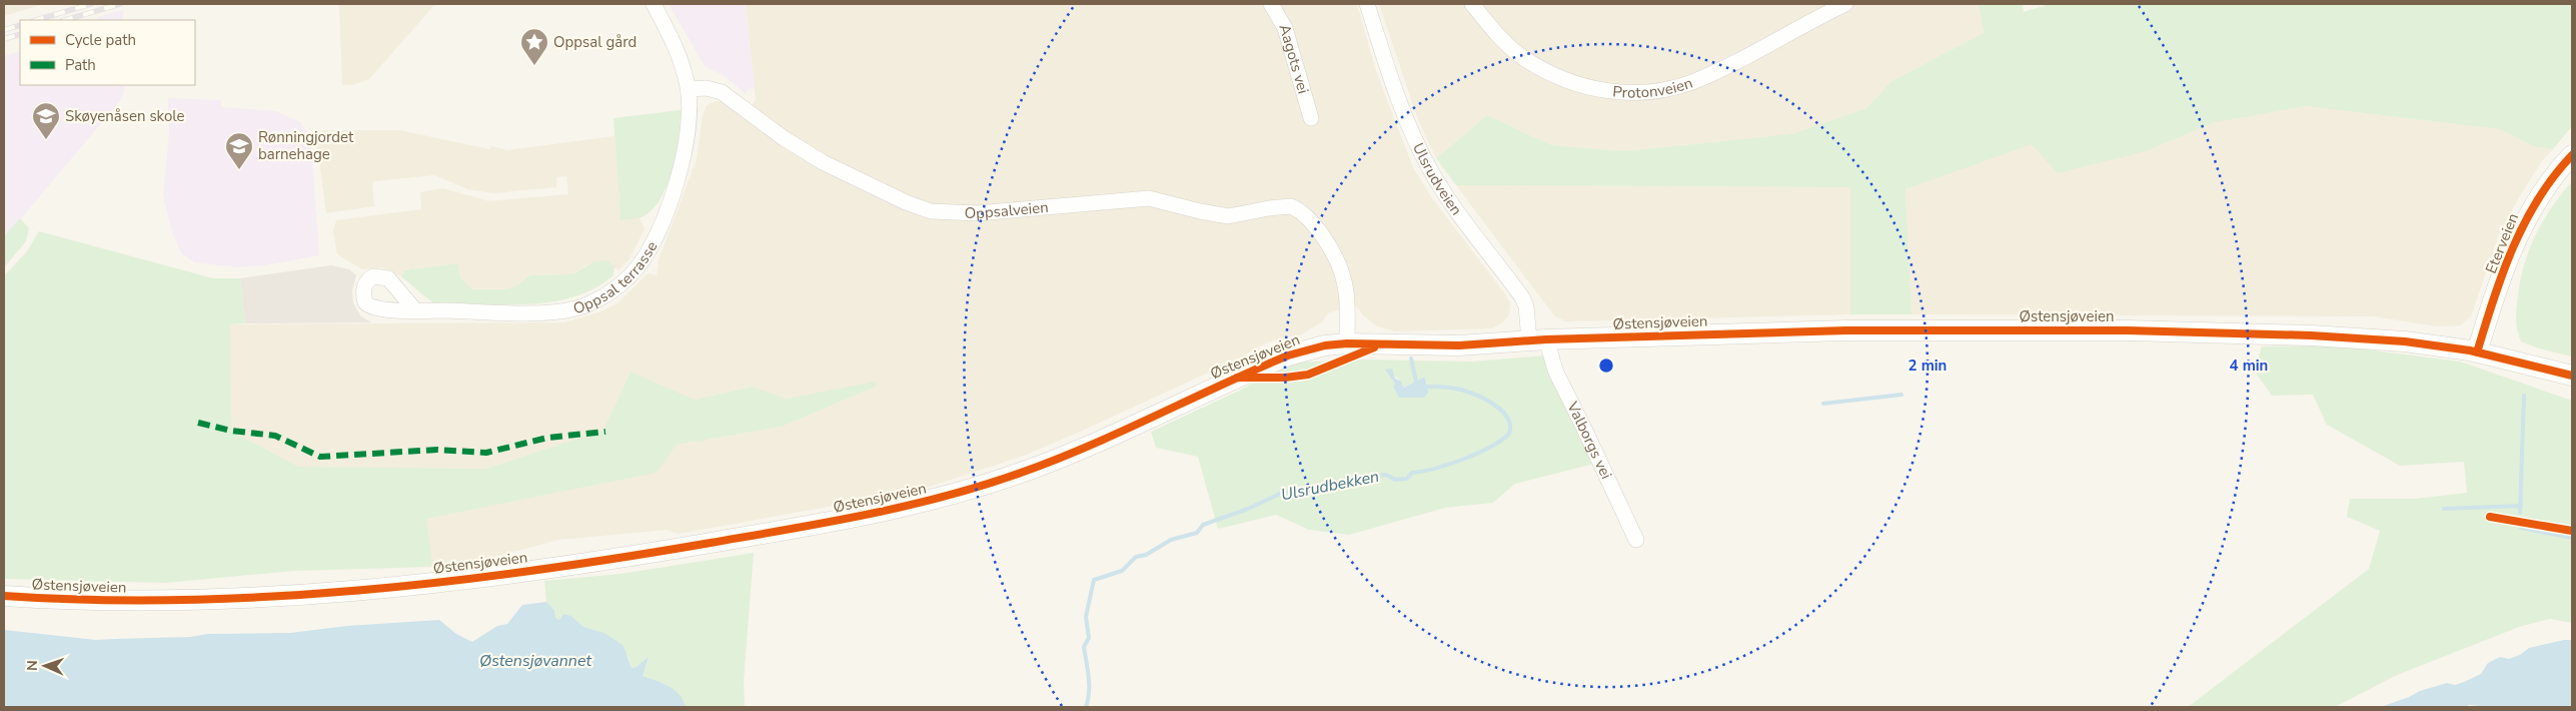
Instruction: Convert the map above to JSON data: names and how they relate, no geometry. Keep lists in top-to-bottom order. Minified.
{"streets":{"main road":["Eterveien","Østensjøveien"],"street":["Aagots vei","Protonveien","Ulsrudveien","Oppsalveien","Oppsal terrasse","Valborgs vei"]},"crossings":[["Ulsrudveien","Østensjøveien"],["Ulsrudveien","Valborgs vei"],["Oppsalveien","Oppsal terrasse"],["Oppsalveien","Østensjøveien"],["Eterveien","Østensjøveien"],["Østensjøveien","Valborgs vei"]],"water":["Ulsrudbekken","Østensjøvannet"],"places":{"place":["Oppsal gård"],"school or university":["Skøyenåsen skole","Rønningjordet barnehage"]},"legend":["Cycle path","Path"],"north":"left","rings":["2 min","4 min"]}
